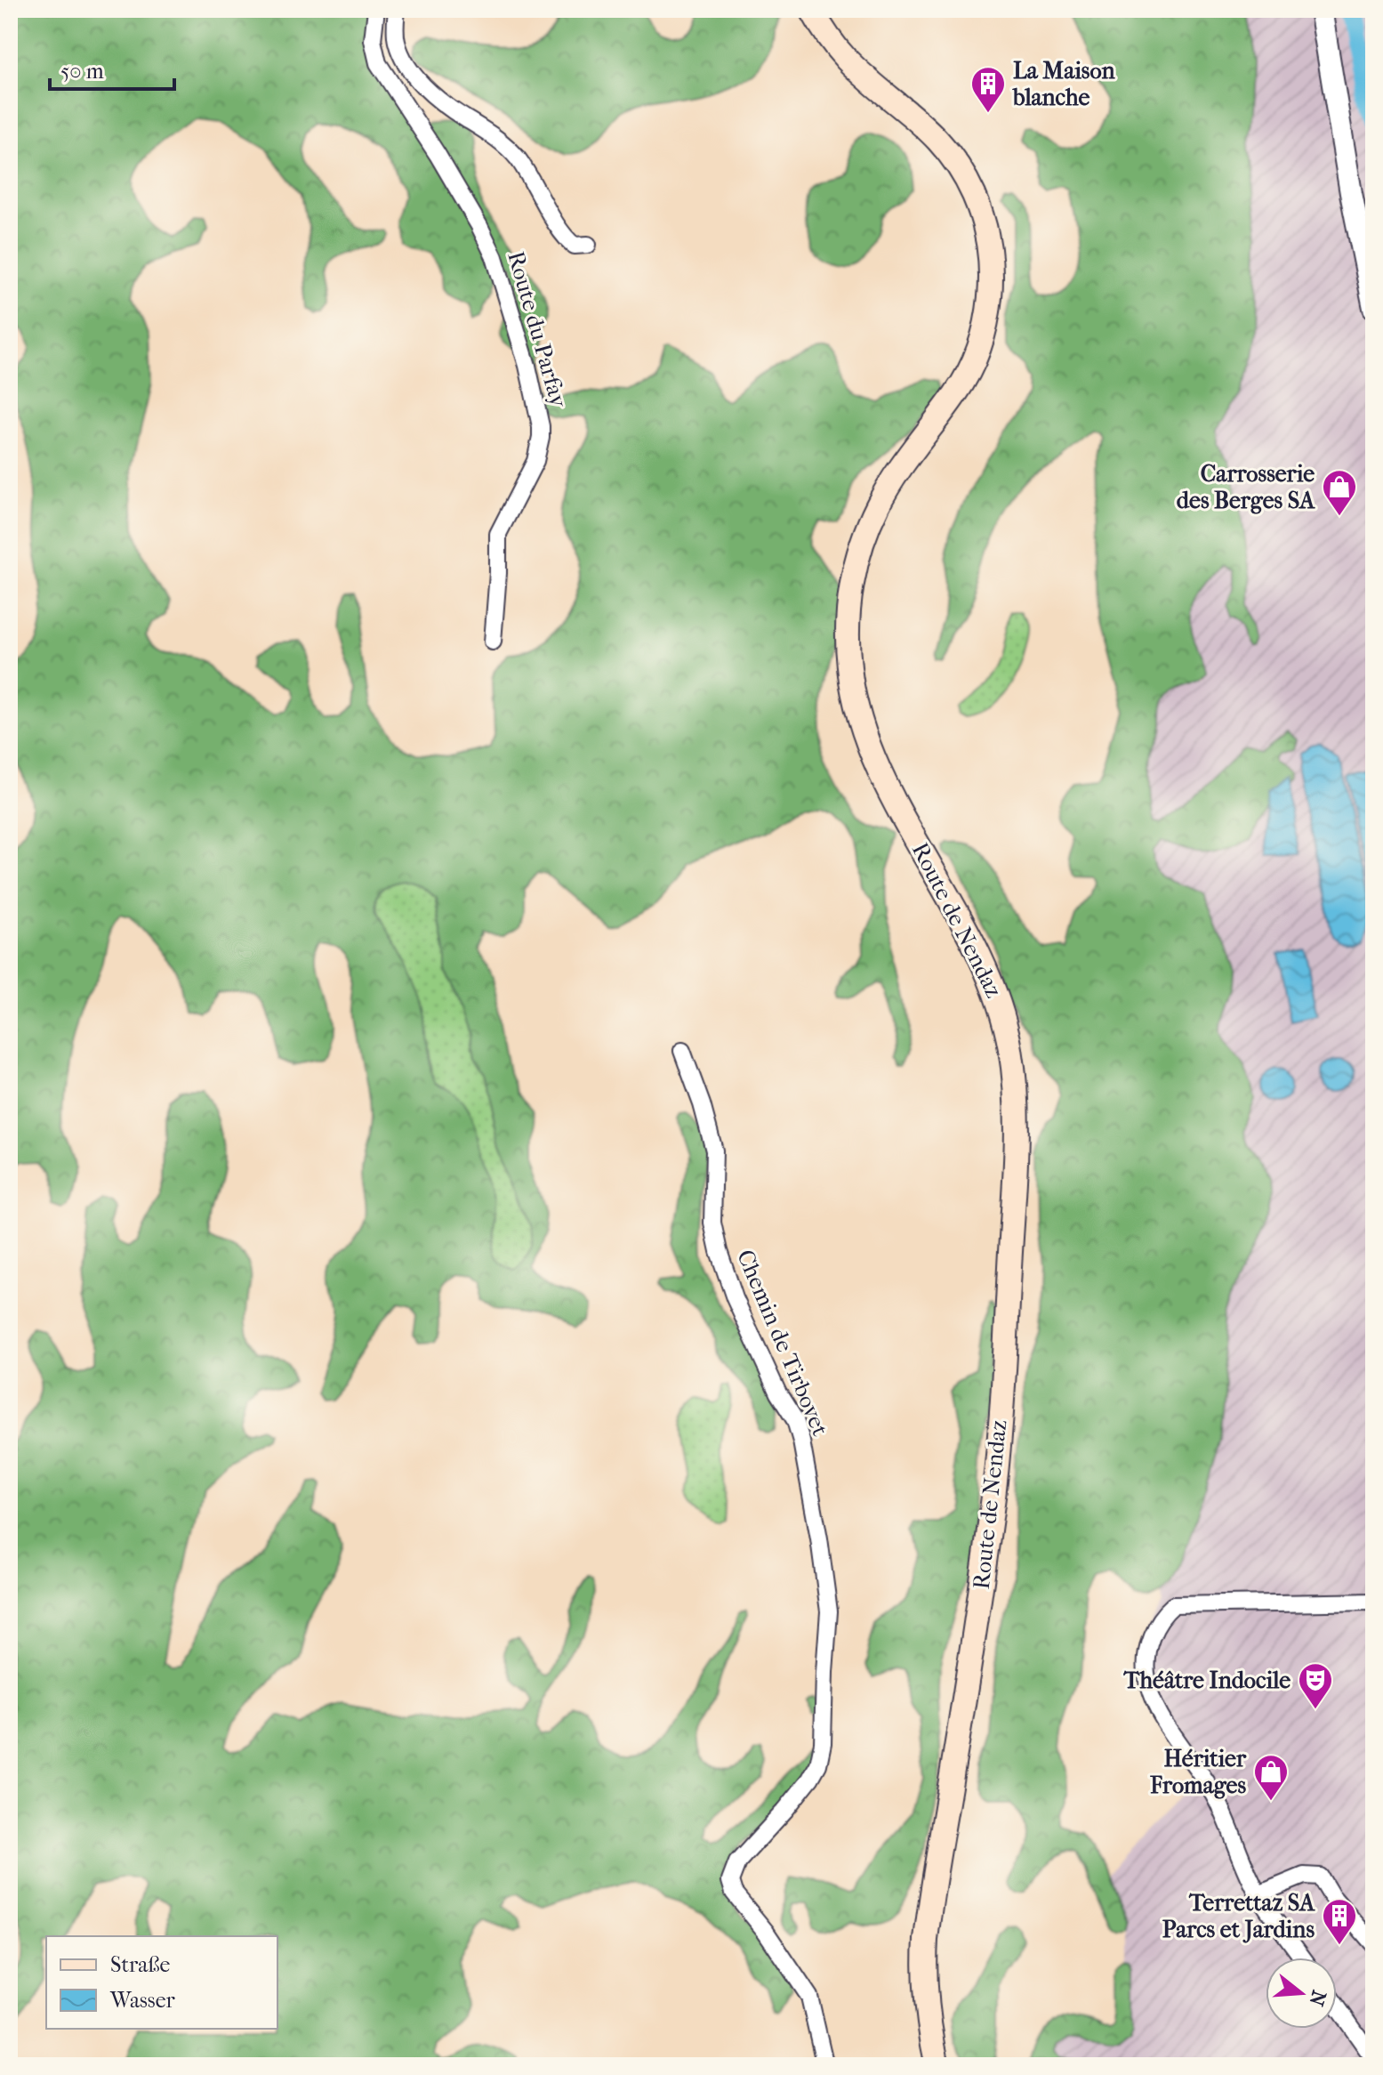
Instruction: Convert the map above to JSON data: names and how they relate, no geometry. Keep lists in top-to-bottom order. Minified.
{"streets":{"main road":["Route de Nendaz"],"street":["Route du Parfay","Chemin de Tirbovet"]},"places":{"building":["La Maison blanche","Terrettaz SA Parcs et Jardins"],"shop":["Carrosserie des Berges SA","Héritier Fromages"],"theatre":["Théâtre Indocile"]},"legend":["Straße","Wasser"],"scale_bar":"50 m","north":"right"}
